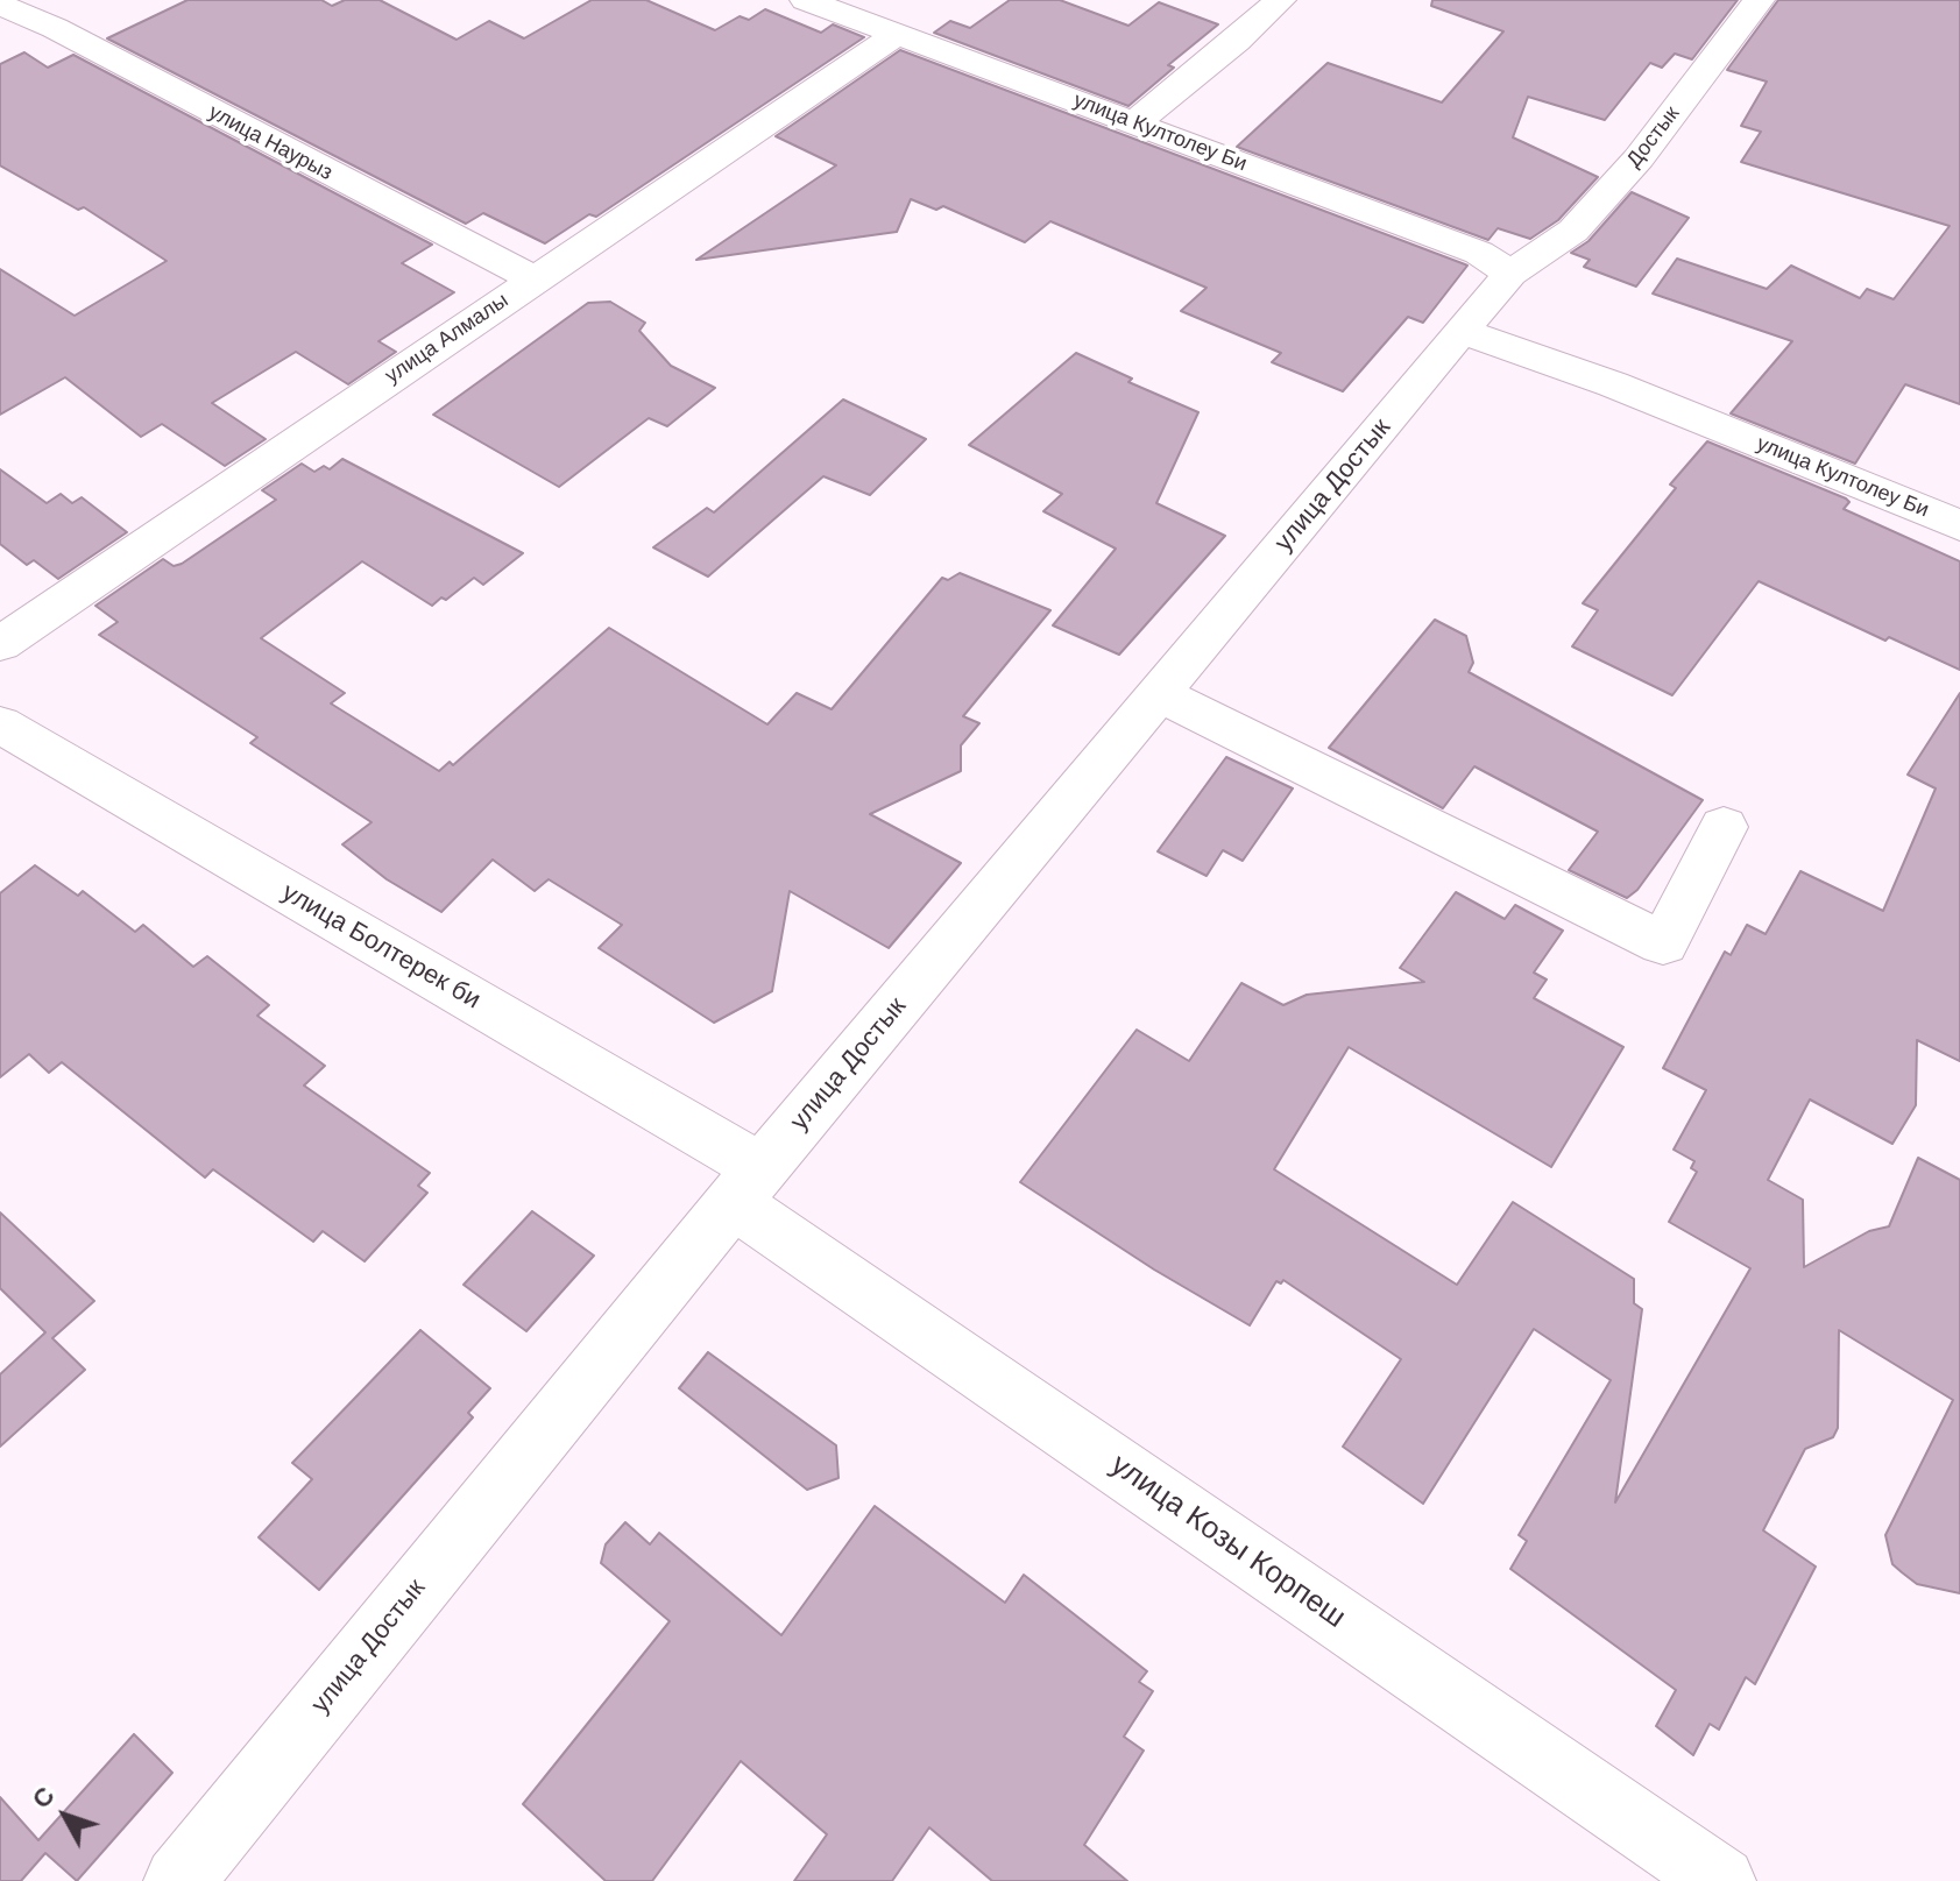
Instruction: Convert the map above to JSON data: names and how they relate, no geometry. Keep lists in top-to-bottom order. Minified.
{"streets":{"street":["улица Култолеу Би","Достык","улица Наурыз","улица Алмалы","улица Достык","улица Болтерек би","улица Козы Корпеш"]},"crossings":[["улица Култолеу Би","Достык"],["улица Култолеу Би","улица Алмалы"],["улица Култолеу Би","улица Достык"],["Достык","улица Достык"],["улица Наурыз","улица Алмалы"],["улица Достык","улица Болтерек би"],["улица Достык","улица Козы Корпеш"],["улица Болтерек би","улица Козы Корпеш"]],"north":"top left"}
